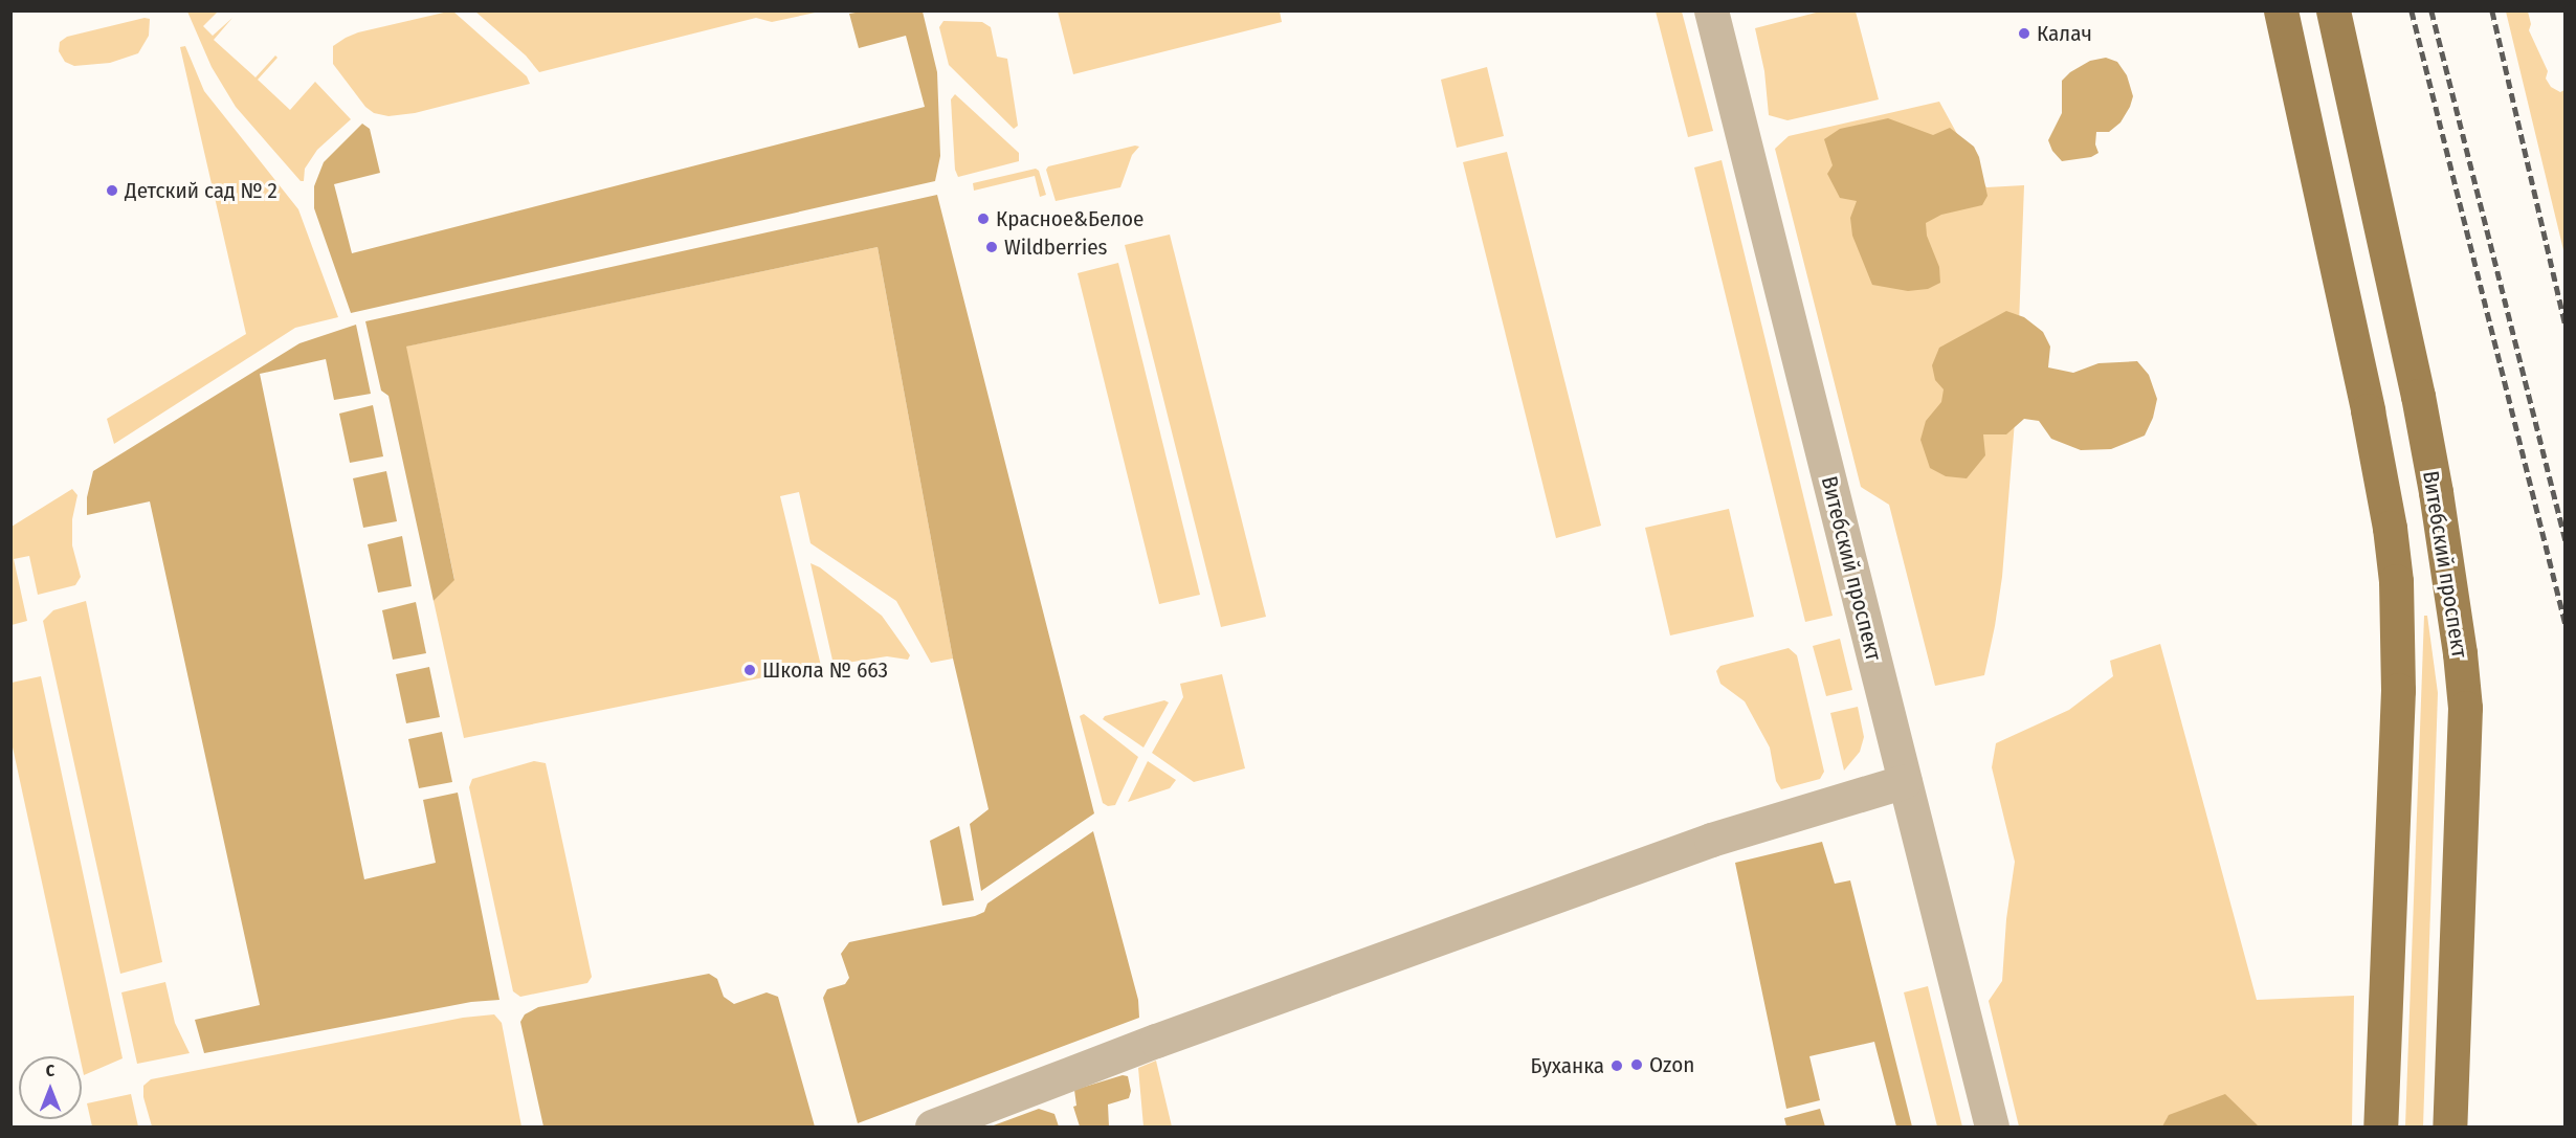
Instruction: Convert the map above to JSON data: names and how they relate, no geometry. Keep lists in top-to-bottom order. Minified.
{"streets":{"main road":["Витебский проспект"]},"places":["Калач","Детский сад № 2","Красное&Белое","Wildberries","Школа № 663","Ozon","Буханка"],"north":"top"}
